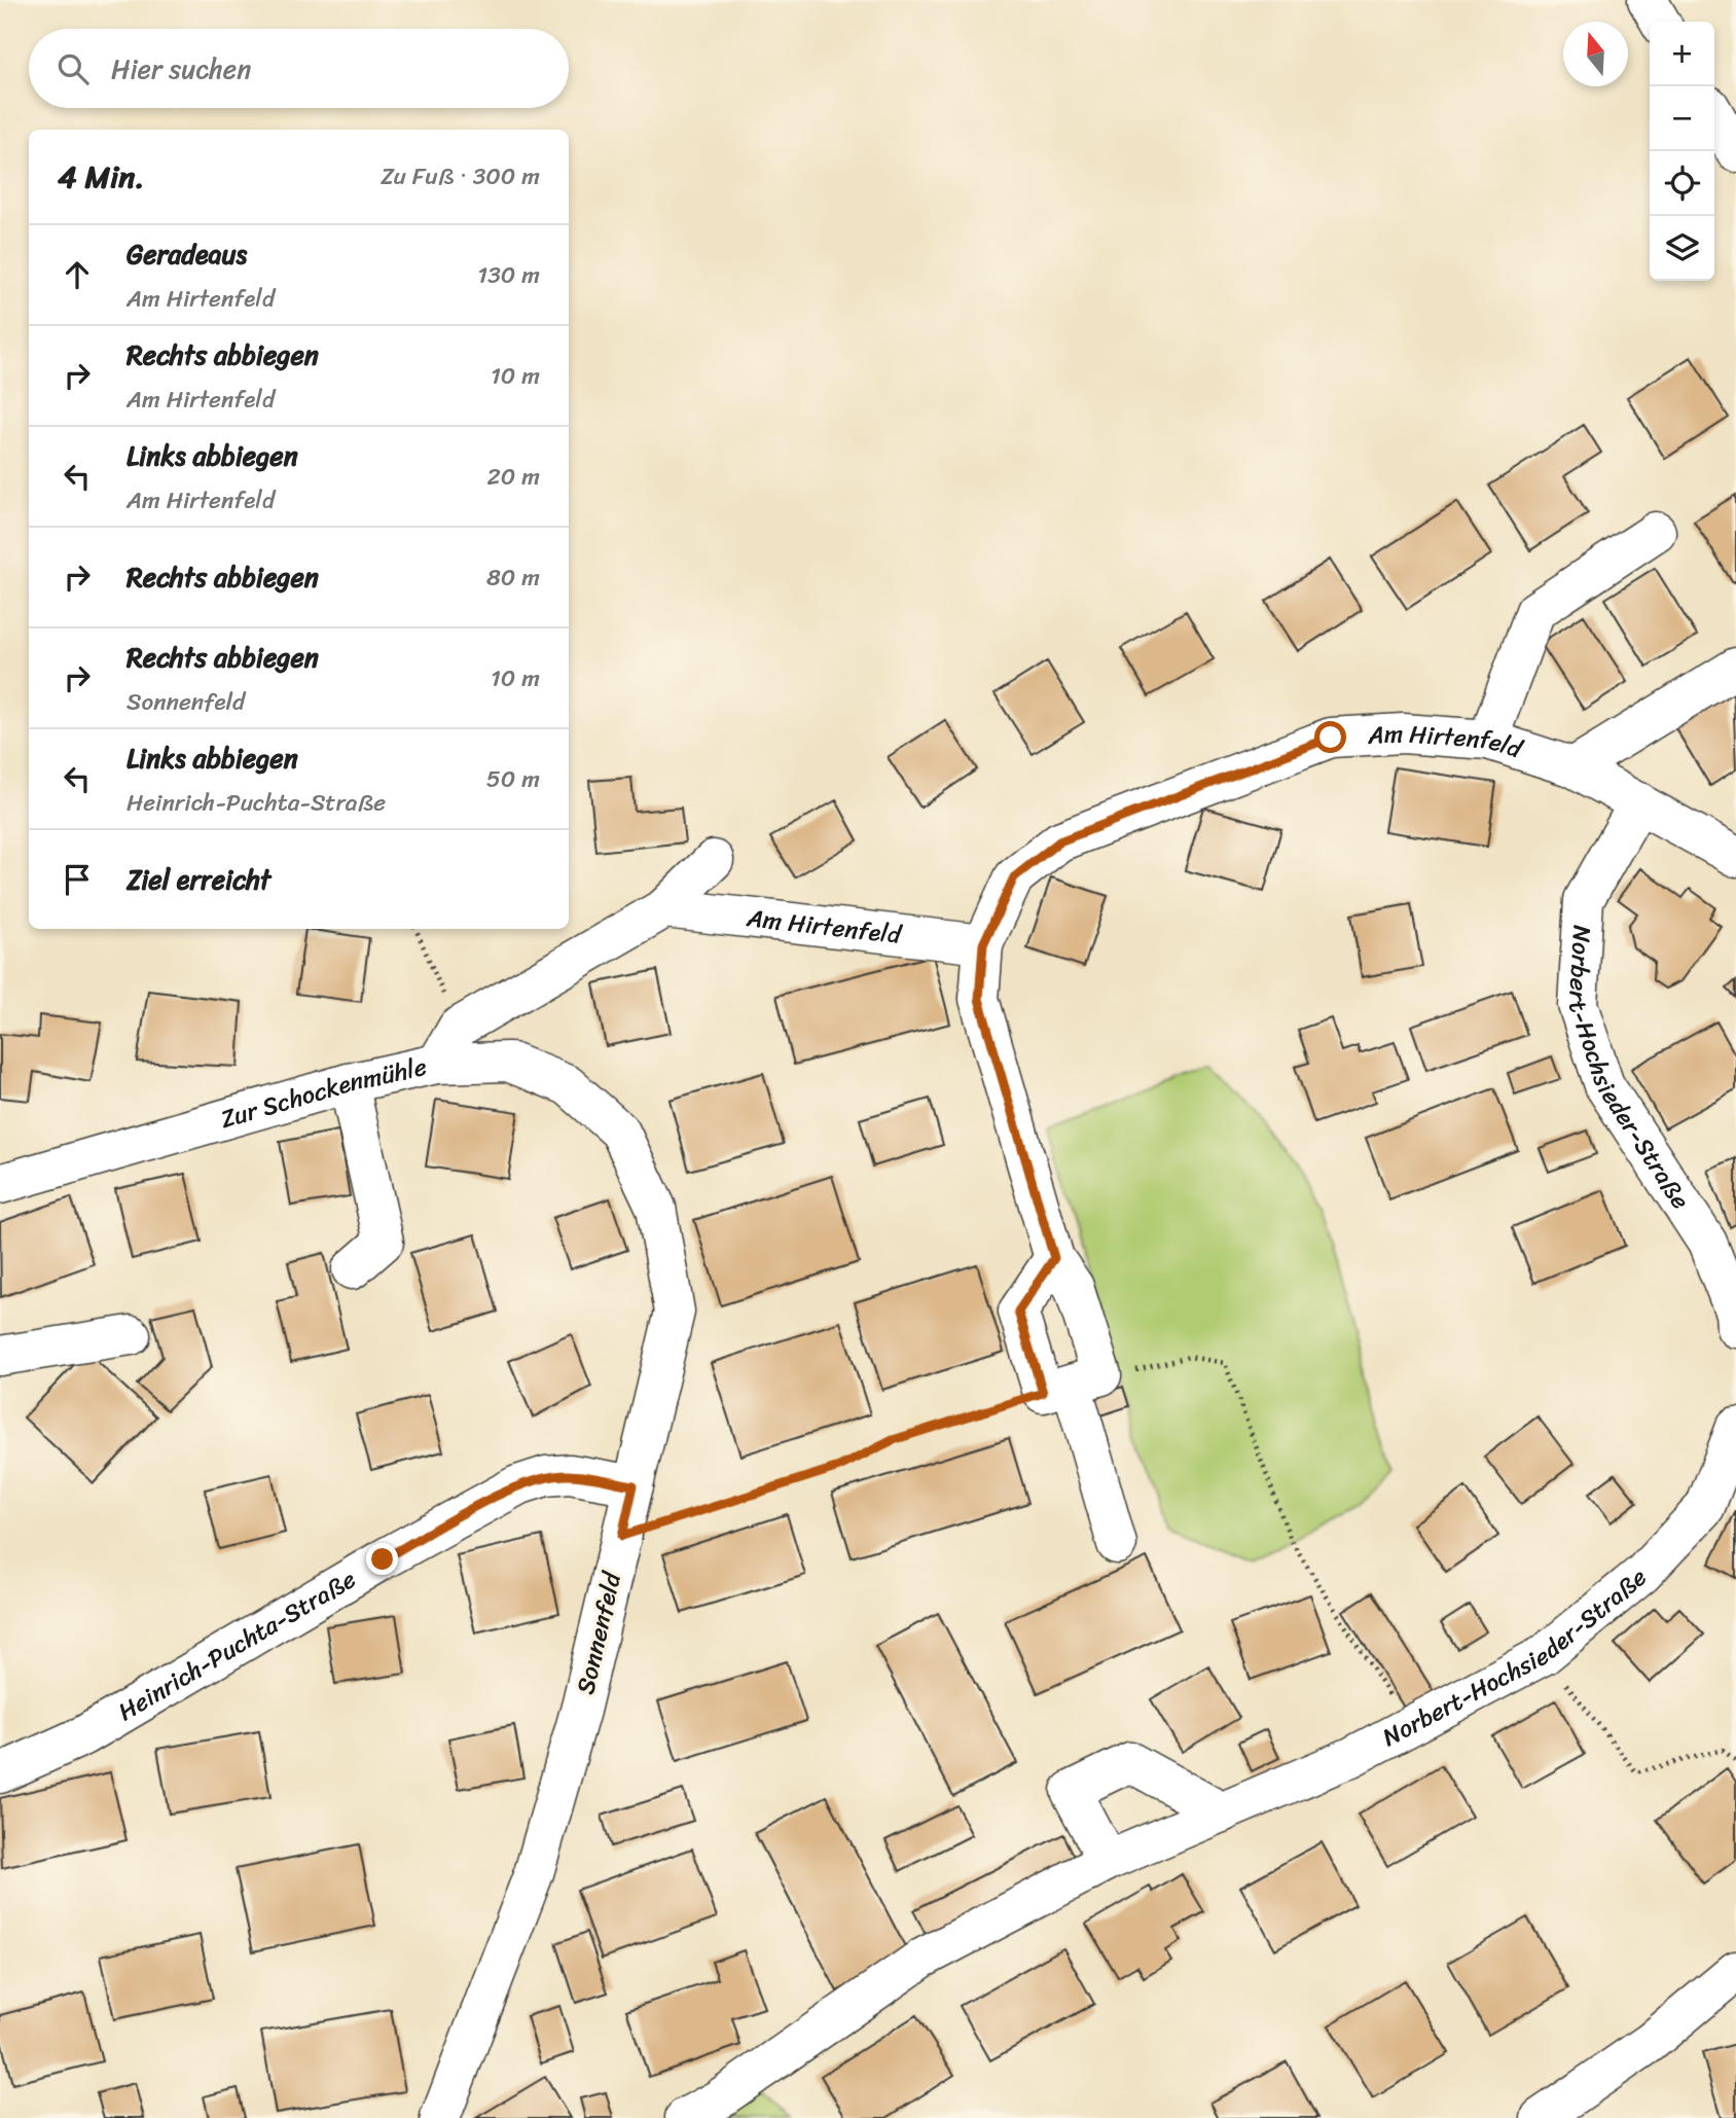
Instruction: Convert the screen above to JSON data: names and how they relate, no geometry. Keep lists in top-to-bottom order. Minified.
{"streets":{"street":["Am Hirtenfeld","Norbert-Hochsieder-Straße","Zur Schockenmühle","Sonnenfeld","Heinrich-Puchta-Straße"]},"crossings":[["Am Hirtenfeld","Norbert-Hochsieder-Straße"],["Zur Schockenmühle","Sonnenfeld"],["Sonnenfeld","Heinrich-Puchta-Straße"]],"north":"top","page":{"map_buttons":["+","−"],"search":"Hier suchen","heading":["4 Min.","Zu Fuß · 300 m"],"list":[["Geradeaus","Am Hirtenfeld","130 m"],["Rechts abbiegen","Am Hirtenfeld","10 m"],["Links abbiegen","Am Hirtenfeld","20 m"],["Rechts abbiegen","80 m"],["Rechts abbiegen","Sonnenfeld","10 m"],["Links abbiegen","Heinrich-Puchta-Straße","50 m"],"Ziel erreicht"]}}
